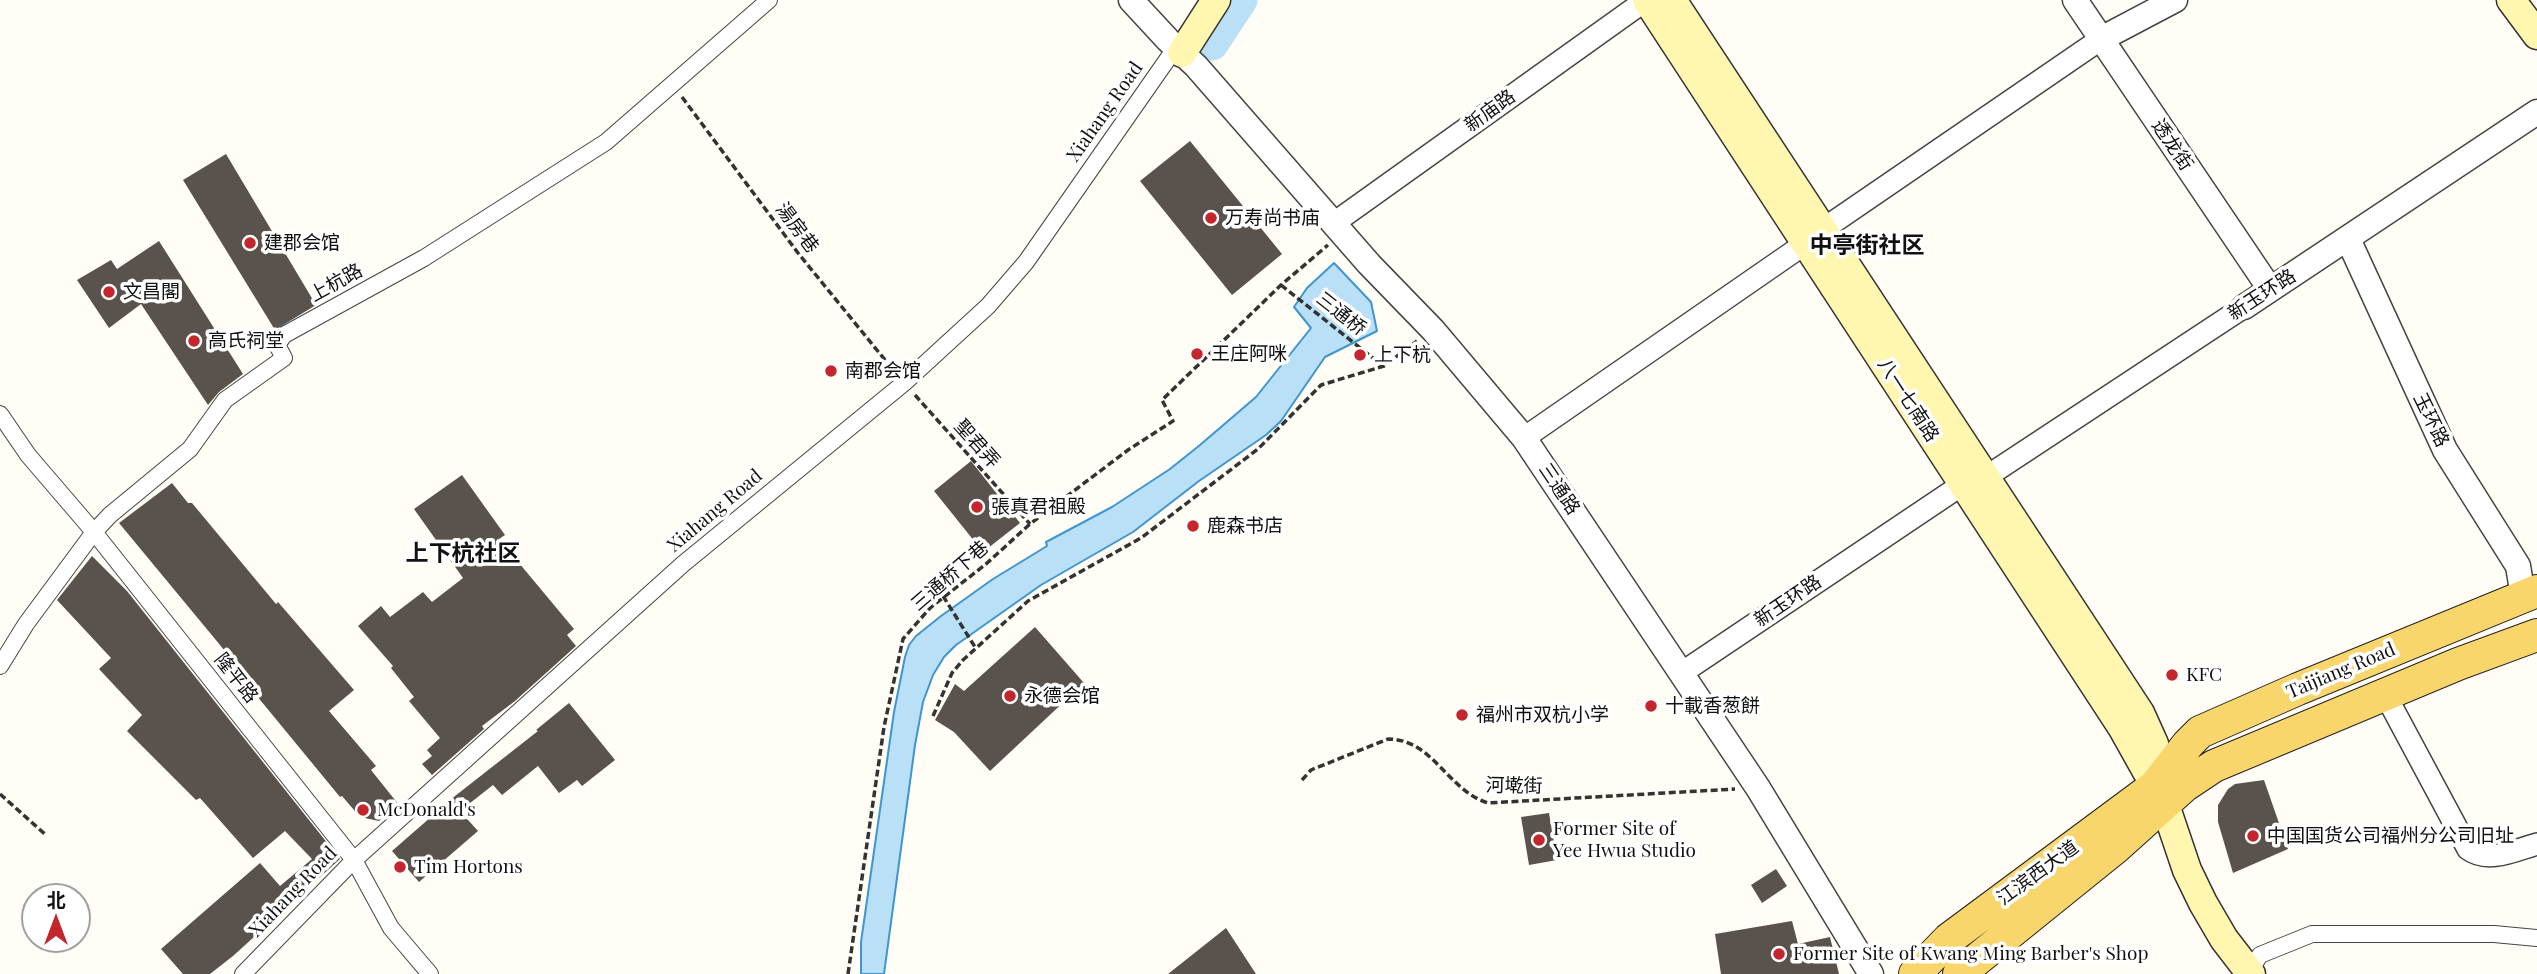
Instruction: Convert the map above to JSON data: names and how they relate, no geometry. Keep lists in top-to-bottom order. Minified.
{"streets":{"main road":["八一七南路","Taijiang Road","江滨西大道"],"street":["新庙路","Xiahang Road","透龙街","上杭路","新玉环路","玉环路","三通路","隆平路"],"path":["湯房巷","三通桥","聖君弄","三通桥下巷","河墘街"]},"crossings":[["新庙路","八一七南路"],["新庙路","三通路"],["新庙路","三通桥下巷"],["Xiahang Road","湯房巷"],["Xiahang Road","聖君弄"],["Xiahang Road","三通路"],["Xiahang Road","隆平路"],["透龙街","新玉环路"],["湯房巷","上杭路"],["湯房巷","聖君弄"],["上杭路","隆平路"],["新玉环路","八一七南路"],["新玉环路","玉环路"],["新玉环路","三通路"],["三通桥","三通桥下巷"],["八一七南路","Taijiang Road"],["八一七南路","江滨西大道"],["玉环路","Taijiang Road"],["聖君弄","三通桥下巷"],["三通路","三通桥下巷"],["三通路","河墘街"],["Taijiang Road","江滨西大道"]],"districts":["中亭街社区","上下杭社区"],"places":["万寿尚书庙","建郡会馆","文昌閣","高氏祠堂","王庄阿咪","上下杭","南郡会馆","張真君祖殿","鹿森书店","KFC","永德会馆","十載香葱餅","福州市双杭小学","McDonald's","中国国货公司福州分公司旧址","Former Site of Yee Hwua Studio","Tim Hortons","Former Site of Kwang Ming Barber's Shop"],"north":"top"}
